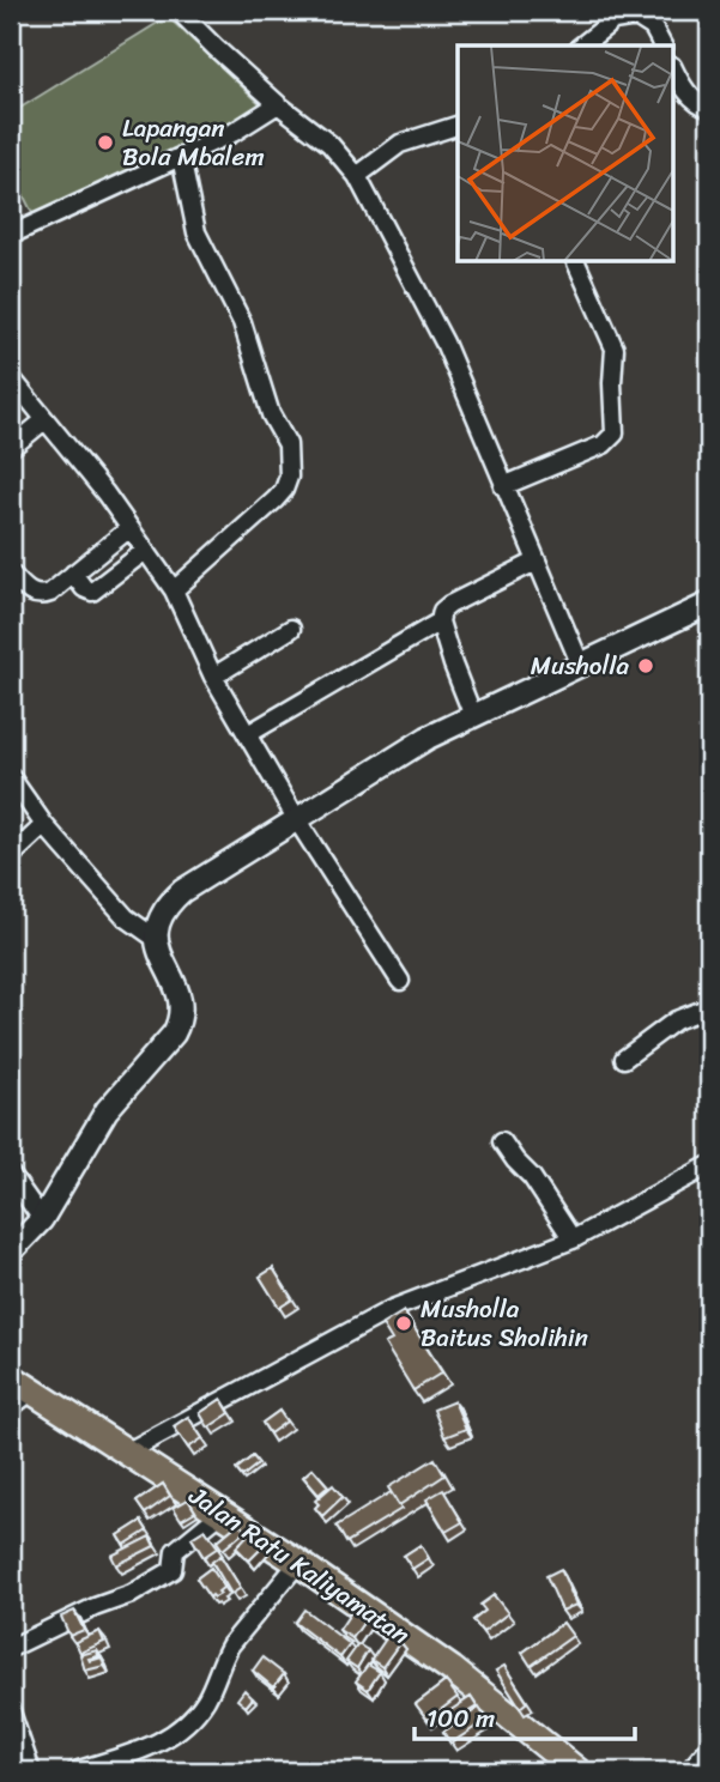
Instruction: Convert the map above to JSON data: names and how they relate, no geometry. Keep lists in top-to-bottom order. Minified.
{"streets":{"main road":["Jalan Ratu Kaliyamatan"]},"places":["Lapangan Bola Mbalem","Musholla","Musholla Baitus Sholihin"],"scale_bar":"100 m"}
